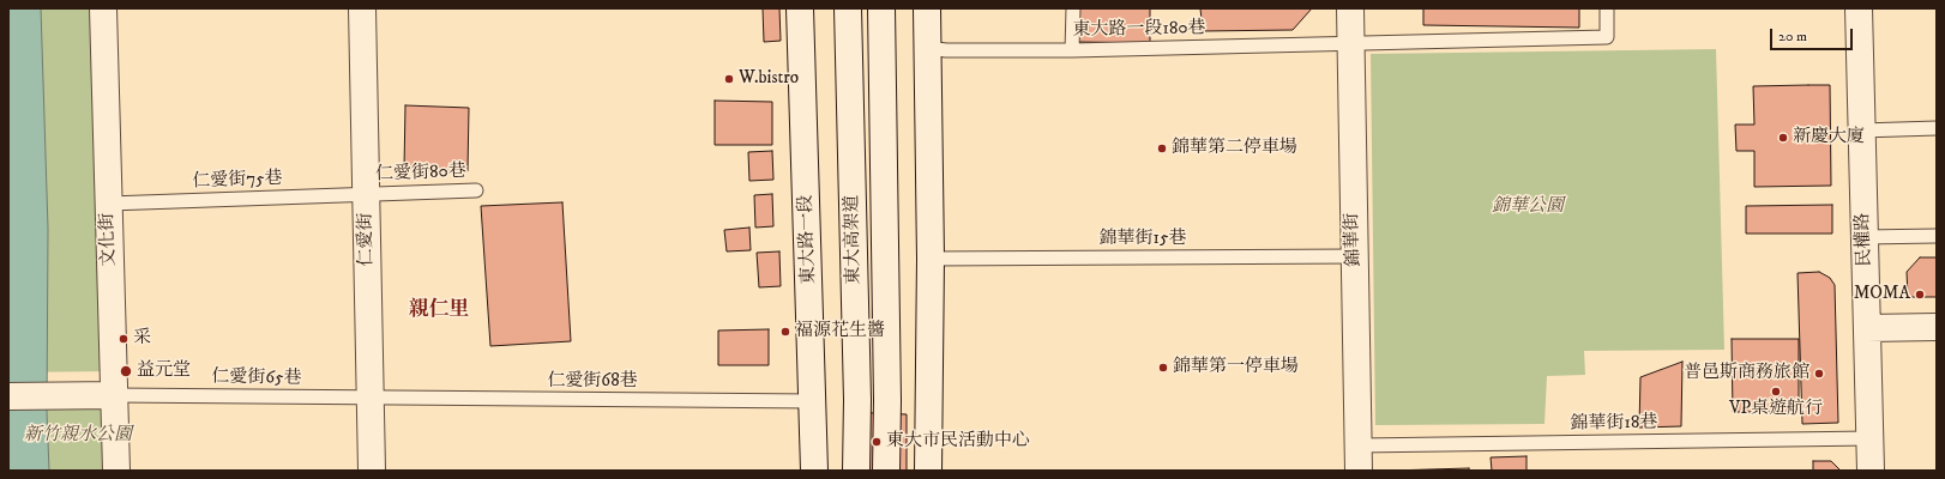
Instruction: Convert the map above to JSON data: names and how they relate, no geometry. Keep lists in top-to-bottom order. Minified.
{"streets":{"street":["文化街","仁愛街","東大路一段","東大高架道","錦華街","民權路"],"lane":["東大路一段180巷","仁愛街80巷","仁愛街75巷","錦華街15巷","仁愛街65巷","仁愛街68巷","錦華街18巷"]},"crossings":[["東大路一段180巷","錦華街"],["仁愛街80巷","仁愛街75巷"],["仁愛街80巷","仁愛街"],["仁愛街75巷","文化街"],["仁愛街75巷","仁愛街"],["文化街","仁愛街65巷"],["仁愛街","仁愛街65巷"],["仁愛街","仁愛街68巷"],["東大路一段","仁愛街68巷"],["錦華街15巷","錦華街"],["錦華街","錦華街18巷"],["民權路","錦華街18巷"],["仁愛街65巷","仁愛街68巷"]],"districts":["親仁里"],"parks":["錦華公園","新竹親水公園"],"places":["W.bistro","新慶大廈","錦華第二停車場","MOMA","福源花生醬","采","錦華第一停車場","益元堂","普邑斯商務旅館","VP桌遊航行","東大市民活動中心"],"scale_bar":"20 m"}
